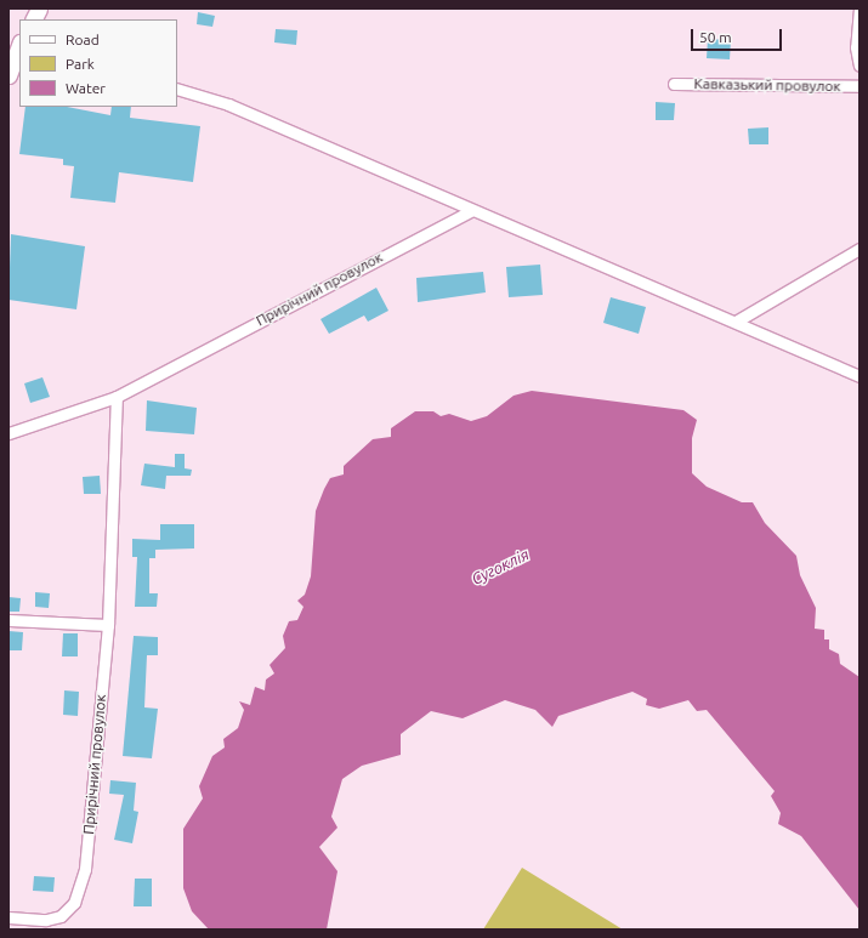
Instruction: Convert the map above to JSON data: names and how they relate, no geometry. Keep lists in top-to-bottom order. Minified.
{"streets":{"street":["Кавказький провулок","Прирічний провулок"]},"water":["Сугоклія"],"legend":["Road","Park","Water"],"scale_bar":"50 m"}
